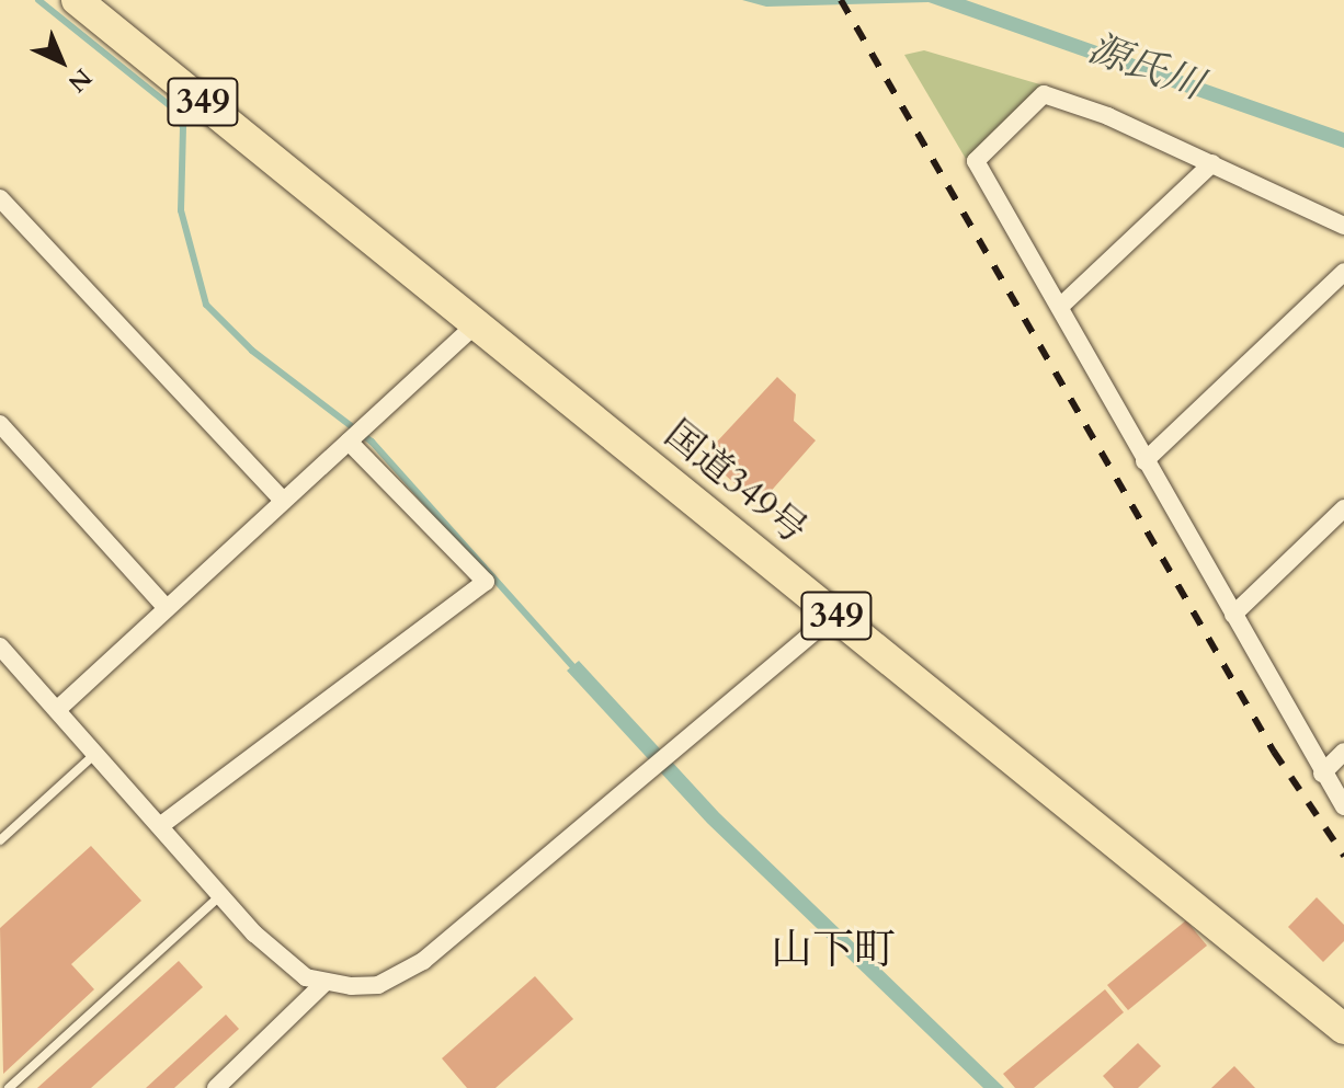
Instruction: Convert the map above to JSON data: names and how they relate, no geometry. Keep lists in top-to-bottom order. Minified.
{"streets":{"highway":["349","国道349号"]},"districts":["山下町"],"water":["源氏川"],"north":"bottom right"}
